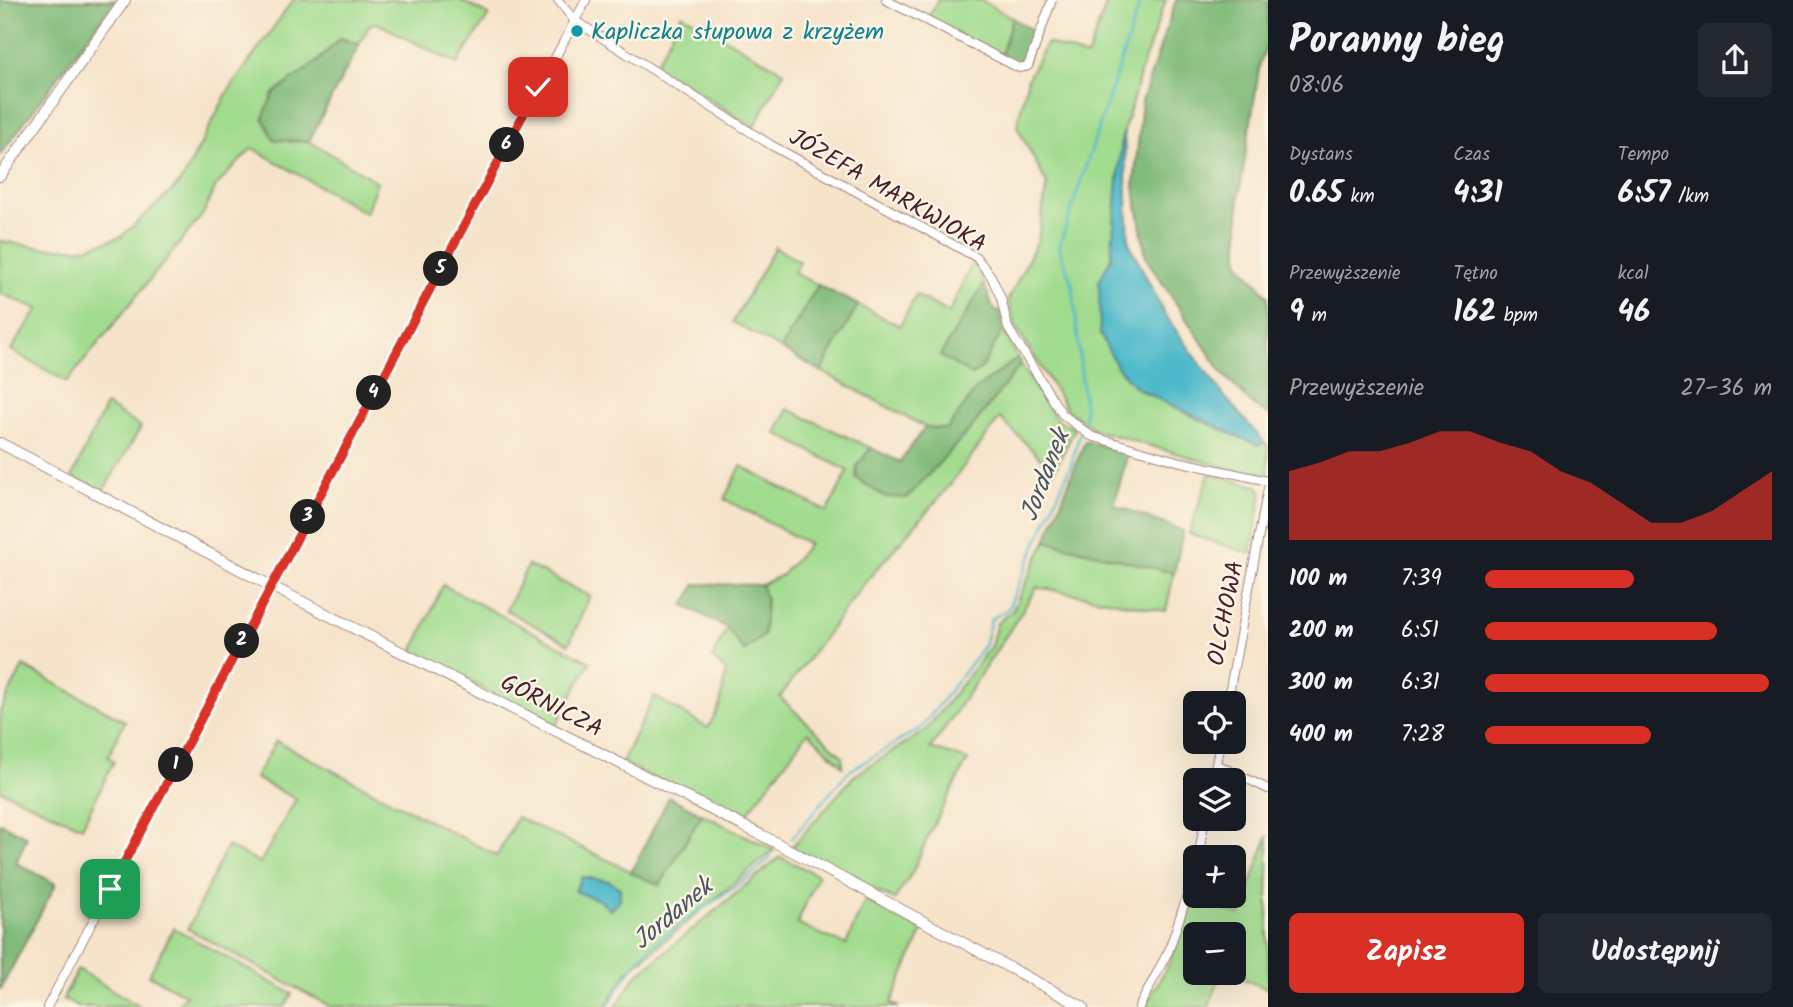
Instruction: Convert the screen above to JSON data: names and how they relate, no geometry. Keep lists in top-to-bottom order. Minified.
{"streets":{"street":["JÓZEFA MARKWIOKA","OLCHOWA","GÓRNICZA"]},"water":["Jordanek"],"places":["Kapliczka słupowa z krzyżem"],"page":{"heading":["Poranny bieg","08:06"],"stats":[["Dystans","0.65 km"],["Czas","4:31"],["Tempo","6:57 /km"],["Przewyższenie","9 m"],["Tętno","162 bpm"],["kcal","46"]],"pins":["6","5","4","3","2","1"],"chart":["Przewyższenie","27–36 m"],"list":[{"name":"100 m","note":"7:39"},{"name":"200 m","note":"6:51"},{"name":"300 m","note":"6:31"},{"name":"400 m","note":"7:28"}],"map_buttons":["+","−"],"buttons":["Zapisz","Udostępnij"]}}
